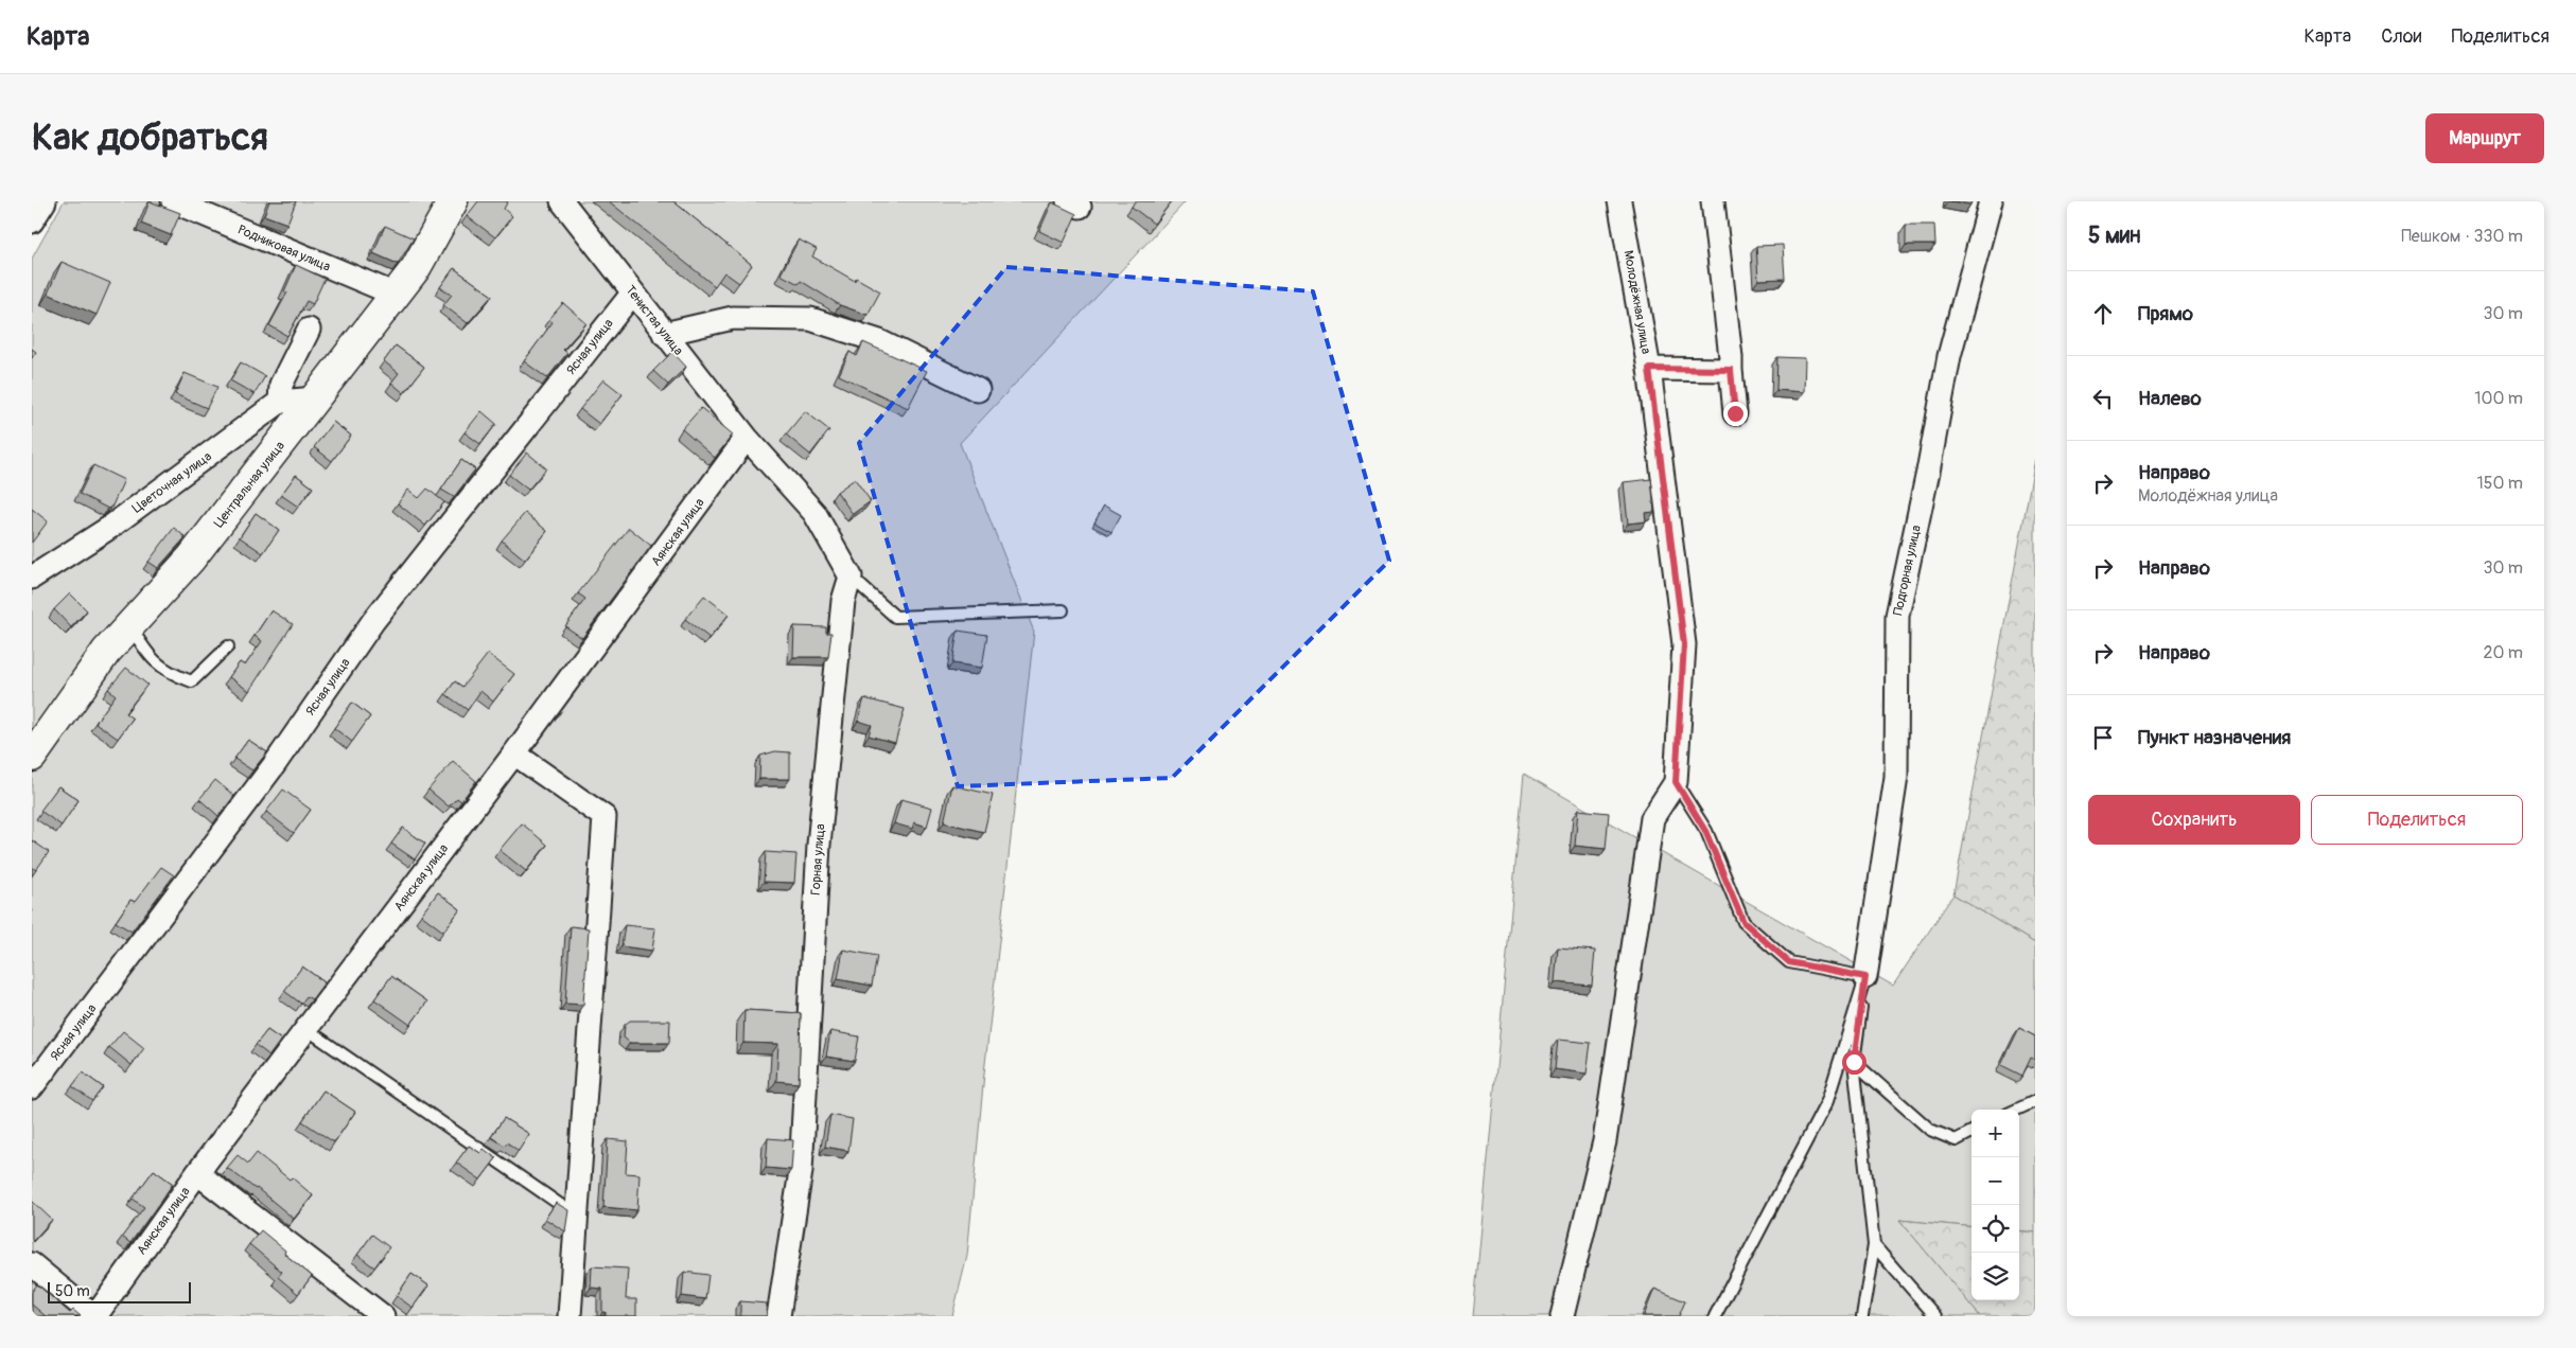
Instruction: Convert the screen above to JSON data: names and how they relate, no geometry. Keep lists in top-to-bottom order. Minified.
{"streets":{"main road":["Центральная улица"],"street":["Родниковая улица","Молодёжная улица","Тенистая улица","Ясная улица","Цветочная улица","Аянская улица","Подгорная улица","Горная улица"]},"crossings":[["Родниковая улица","Центральная улица"],["Тенистая улица","Ясная улица"],["Тенистая улица","Аянская улица"]],"scale_bar":"50 m","page":{"header":"Карта","nav":["Карта","Слои","Поделиться"],"buttons":["Маршрут",["Сохранить","Поделиться"]],"title":"Как добраться","heading":["5 мин","Пешком · 330 m"],"list":[["Прямо","30 m"],["Налево","100 m"],["Направо","Молодёжная улица","150 m"],["Направо","30 m"],["Направо","20 m"],"Пункт назначения"],"map_buttons":["+","−"],"scale":"50 m"}}
